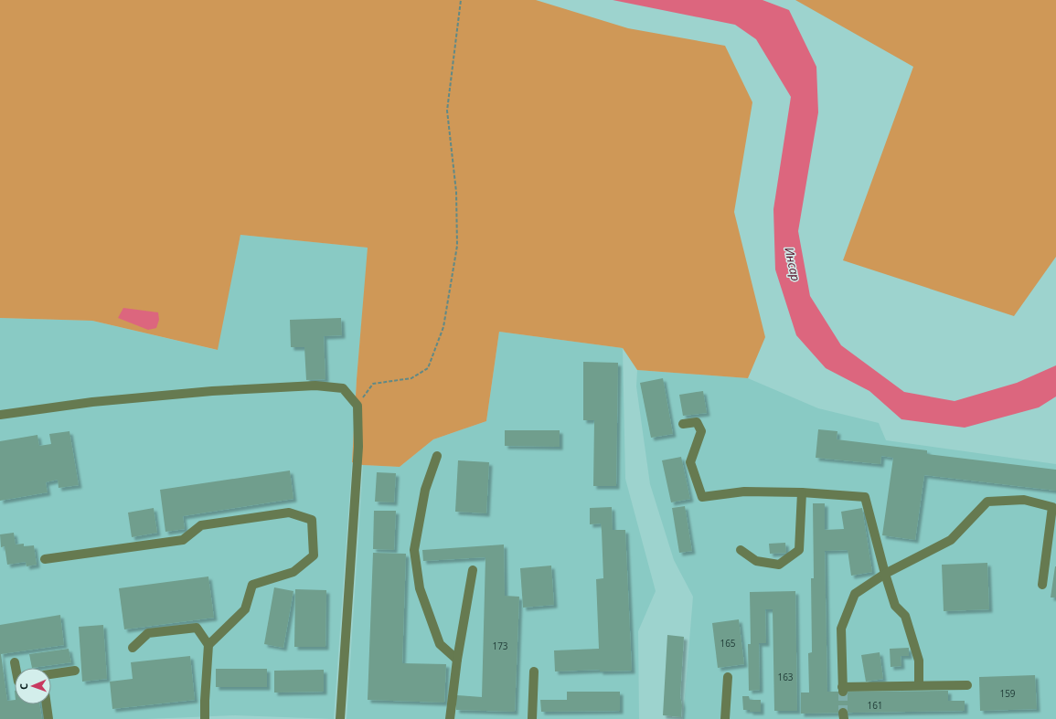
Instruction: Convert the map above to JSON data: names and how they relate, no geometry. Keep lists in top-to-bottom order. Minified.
{"water":["Инсар"],"house_numbers":["165","173","163","159","161"],"north":"left"}
